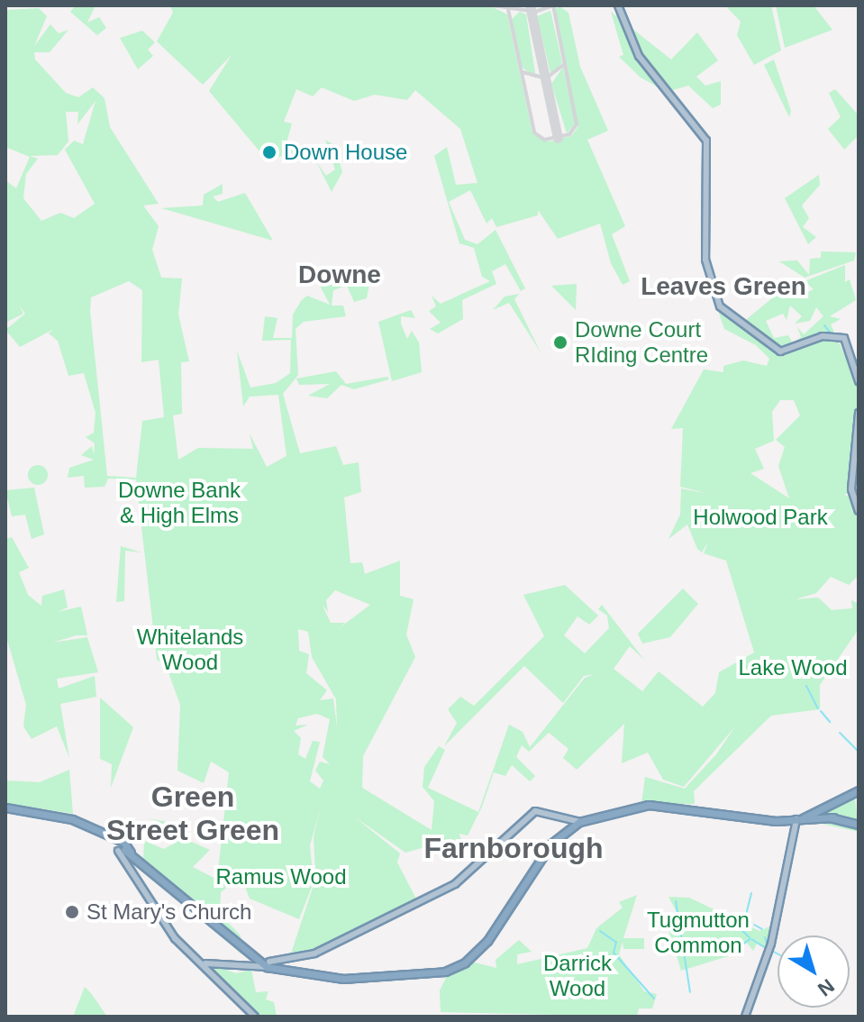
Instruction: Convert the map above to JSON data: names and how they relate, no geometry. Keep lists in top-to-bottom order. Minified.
{"districts":["Downe","Leaves Green","Green Street Green","Farnborough"],"parks":["Downe Bank & High Elms","Holwood Park","Whitelands Wood","Lake Wood","Ramus Wood","Tugmutton Common","Darrick Wood"],"places":["Down House","Downe Court RIding Centre","St Mary's Church"],"north":"bottom right"}
